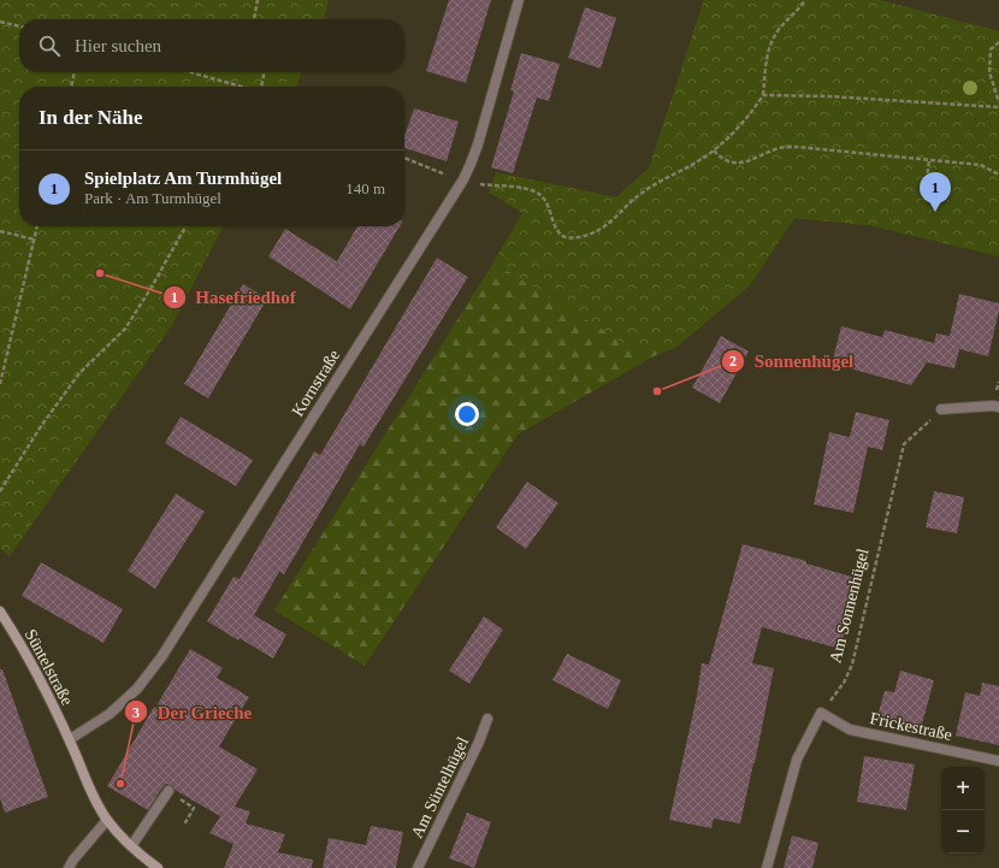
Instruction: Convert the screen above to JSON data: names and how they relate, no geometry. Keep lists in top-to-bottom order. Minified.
{"streets":{"street":["Kornstraße","Süntelstraße","Frickestraße","Am Süntelhügel"],"path":["Am Sonnenhügel"]},"crossings":[["Kornstraße","Süntelstraße"],["Am Sonnenhügel","Frickestraße"]],"places":["Hasefriedhof","Sonnenhügel","Der Grieche"],"page":{"search":"Hier suchen","heading":"In der Nähe","list":[{"mark":"1","name":"Spielplatz Am Turmhügel","note":"Park · Am Turmhügel","value":"140 m"}],"pins":"1","map_buttons":["+","−"]}}
